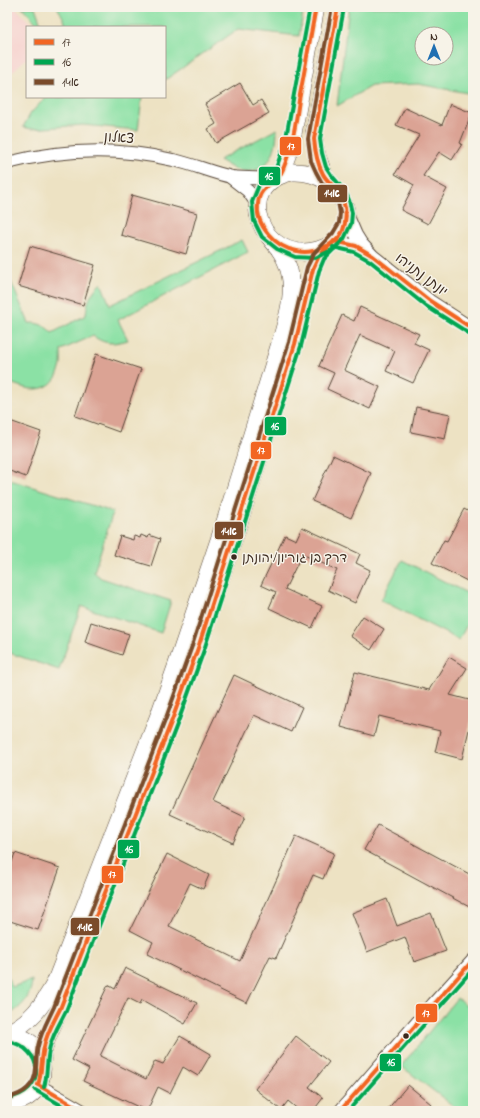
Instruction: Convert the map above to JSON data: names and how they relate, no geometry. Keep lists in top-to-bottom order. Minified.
{"streets":{"street":["צאלון","יונתן נתניהו"]},"crossings":[["צאלון","יונתן נתניהו"]],"places":["דרך בן גוריון/יהונתן"],"lines":["transit line 17","transit line 16","transit line 14א"],"legend":["17","16","14א"],"north":"top"}
